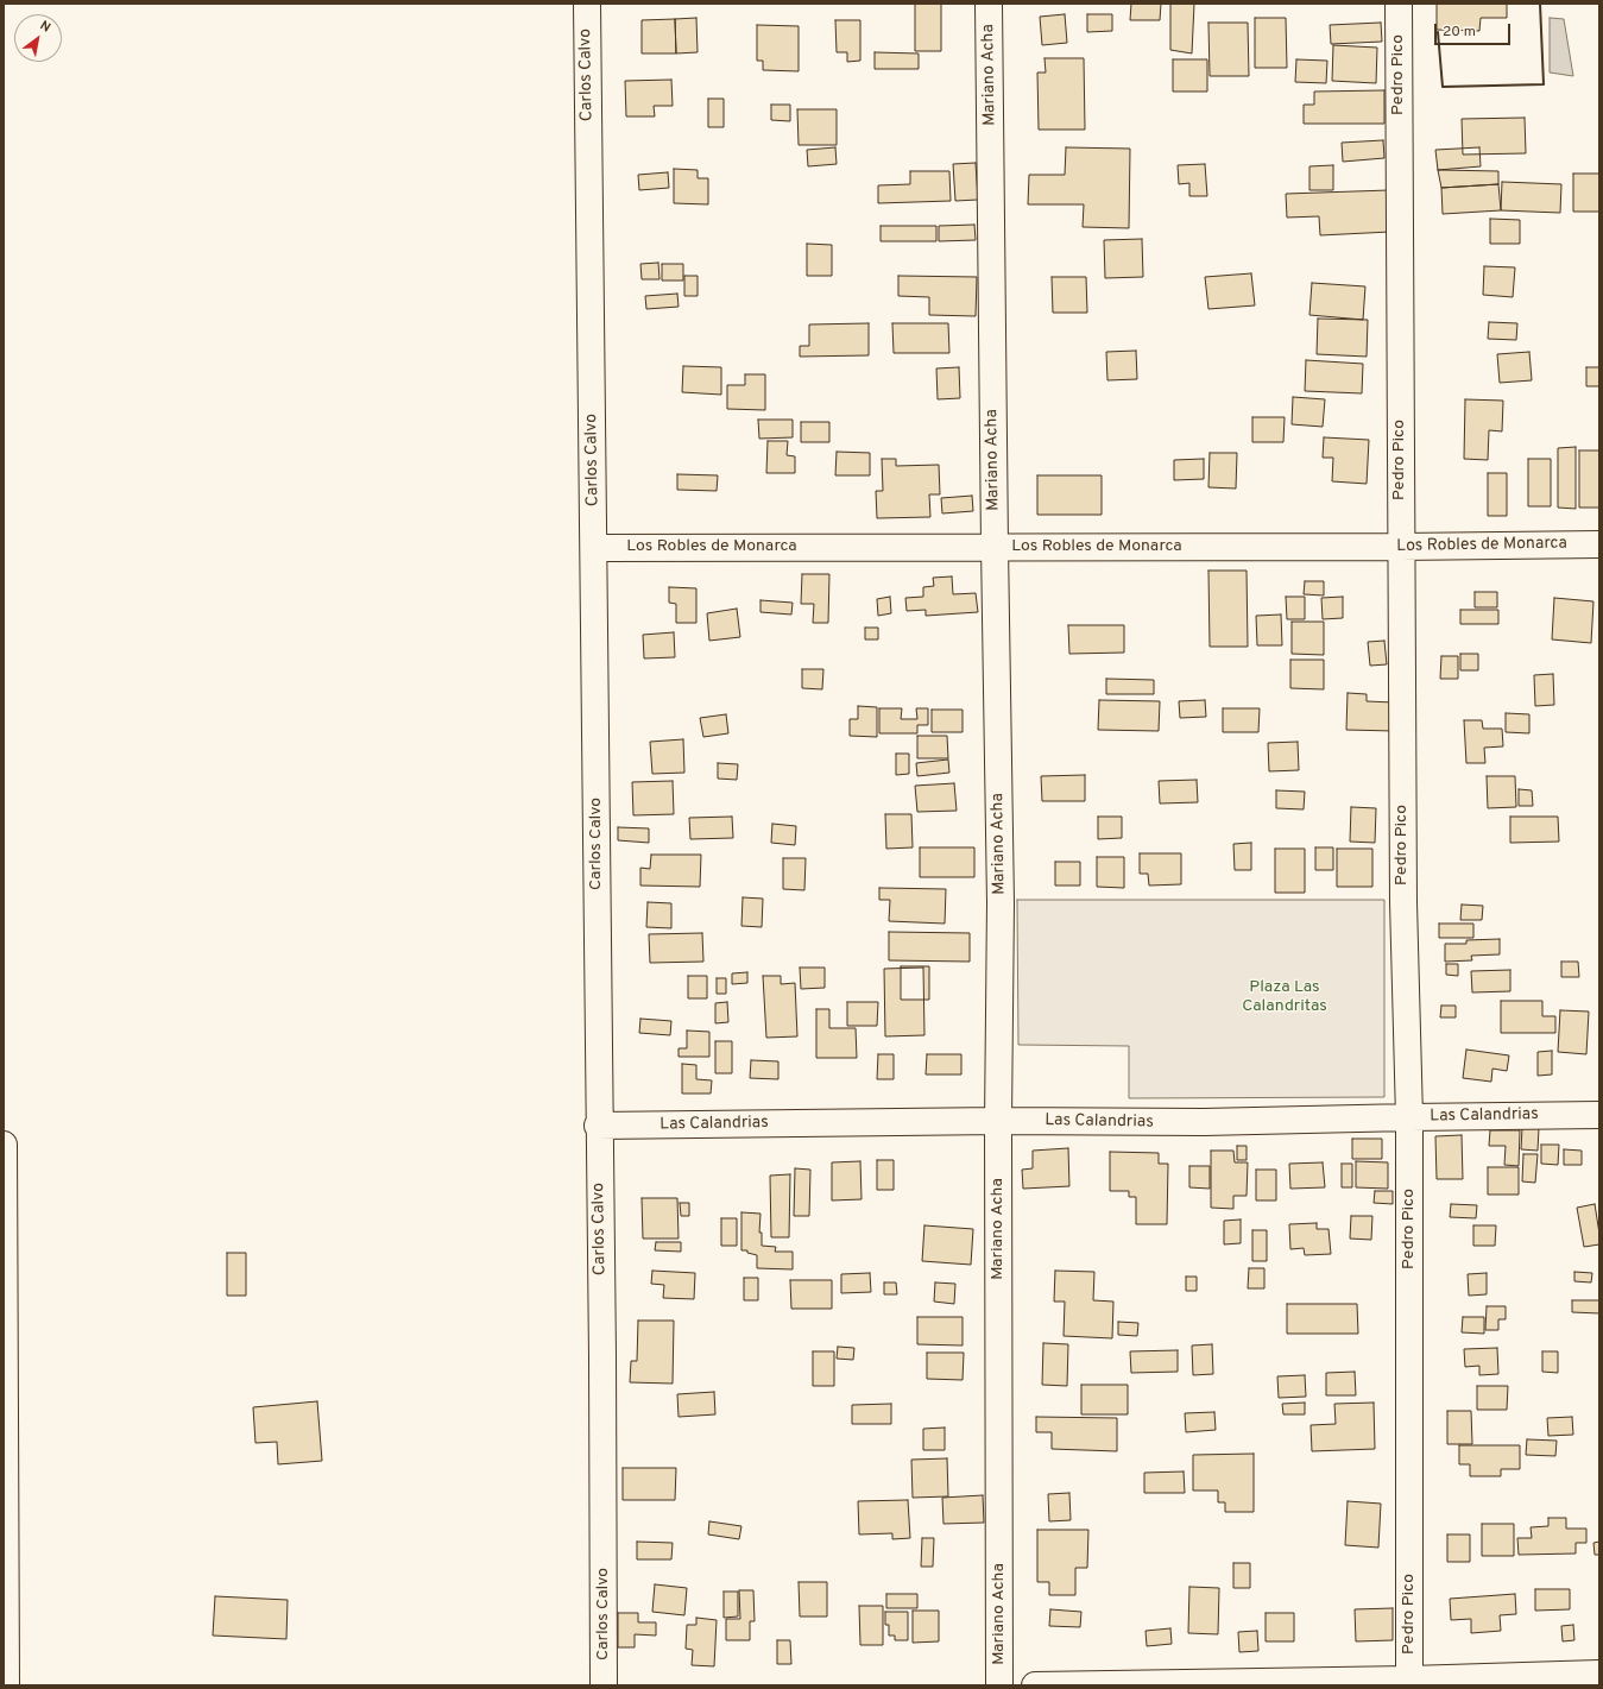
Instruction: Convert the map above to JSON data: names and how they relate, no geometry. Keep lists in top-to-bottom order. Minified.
{"streets":{"street":["Carlos Calvo","Mariano Acha","Pedro Pico","Los Robles de Monarca","Las Calandrias"]},"crossings":[["Carlos Calvo","Los Robles de Monarca"],["Carlos Calvo","Las Calandrias"],["Mariano Acha","Los Robles de Monarca"],["Mariano Acha","Las Calandrias"],["Pedro Pico","Los Robles de Monarca"],["Pedro Pico","Las Calandrias"]],"parks":["Plaza Las Calandritas"],"scale_bar":"20 m","north":"top right"}
